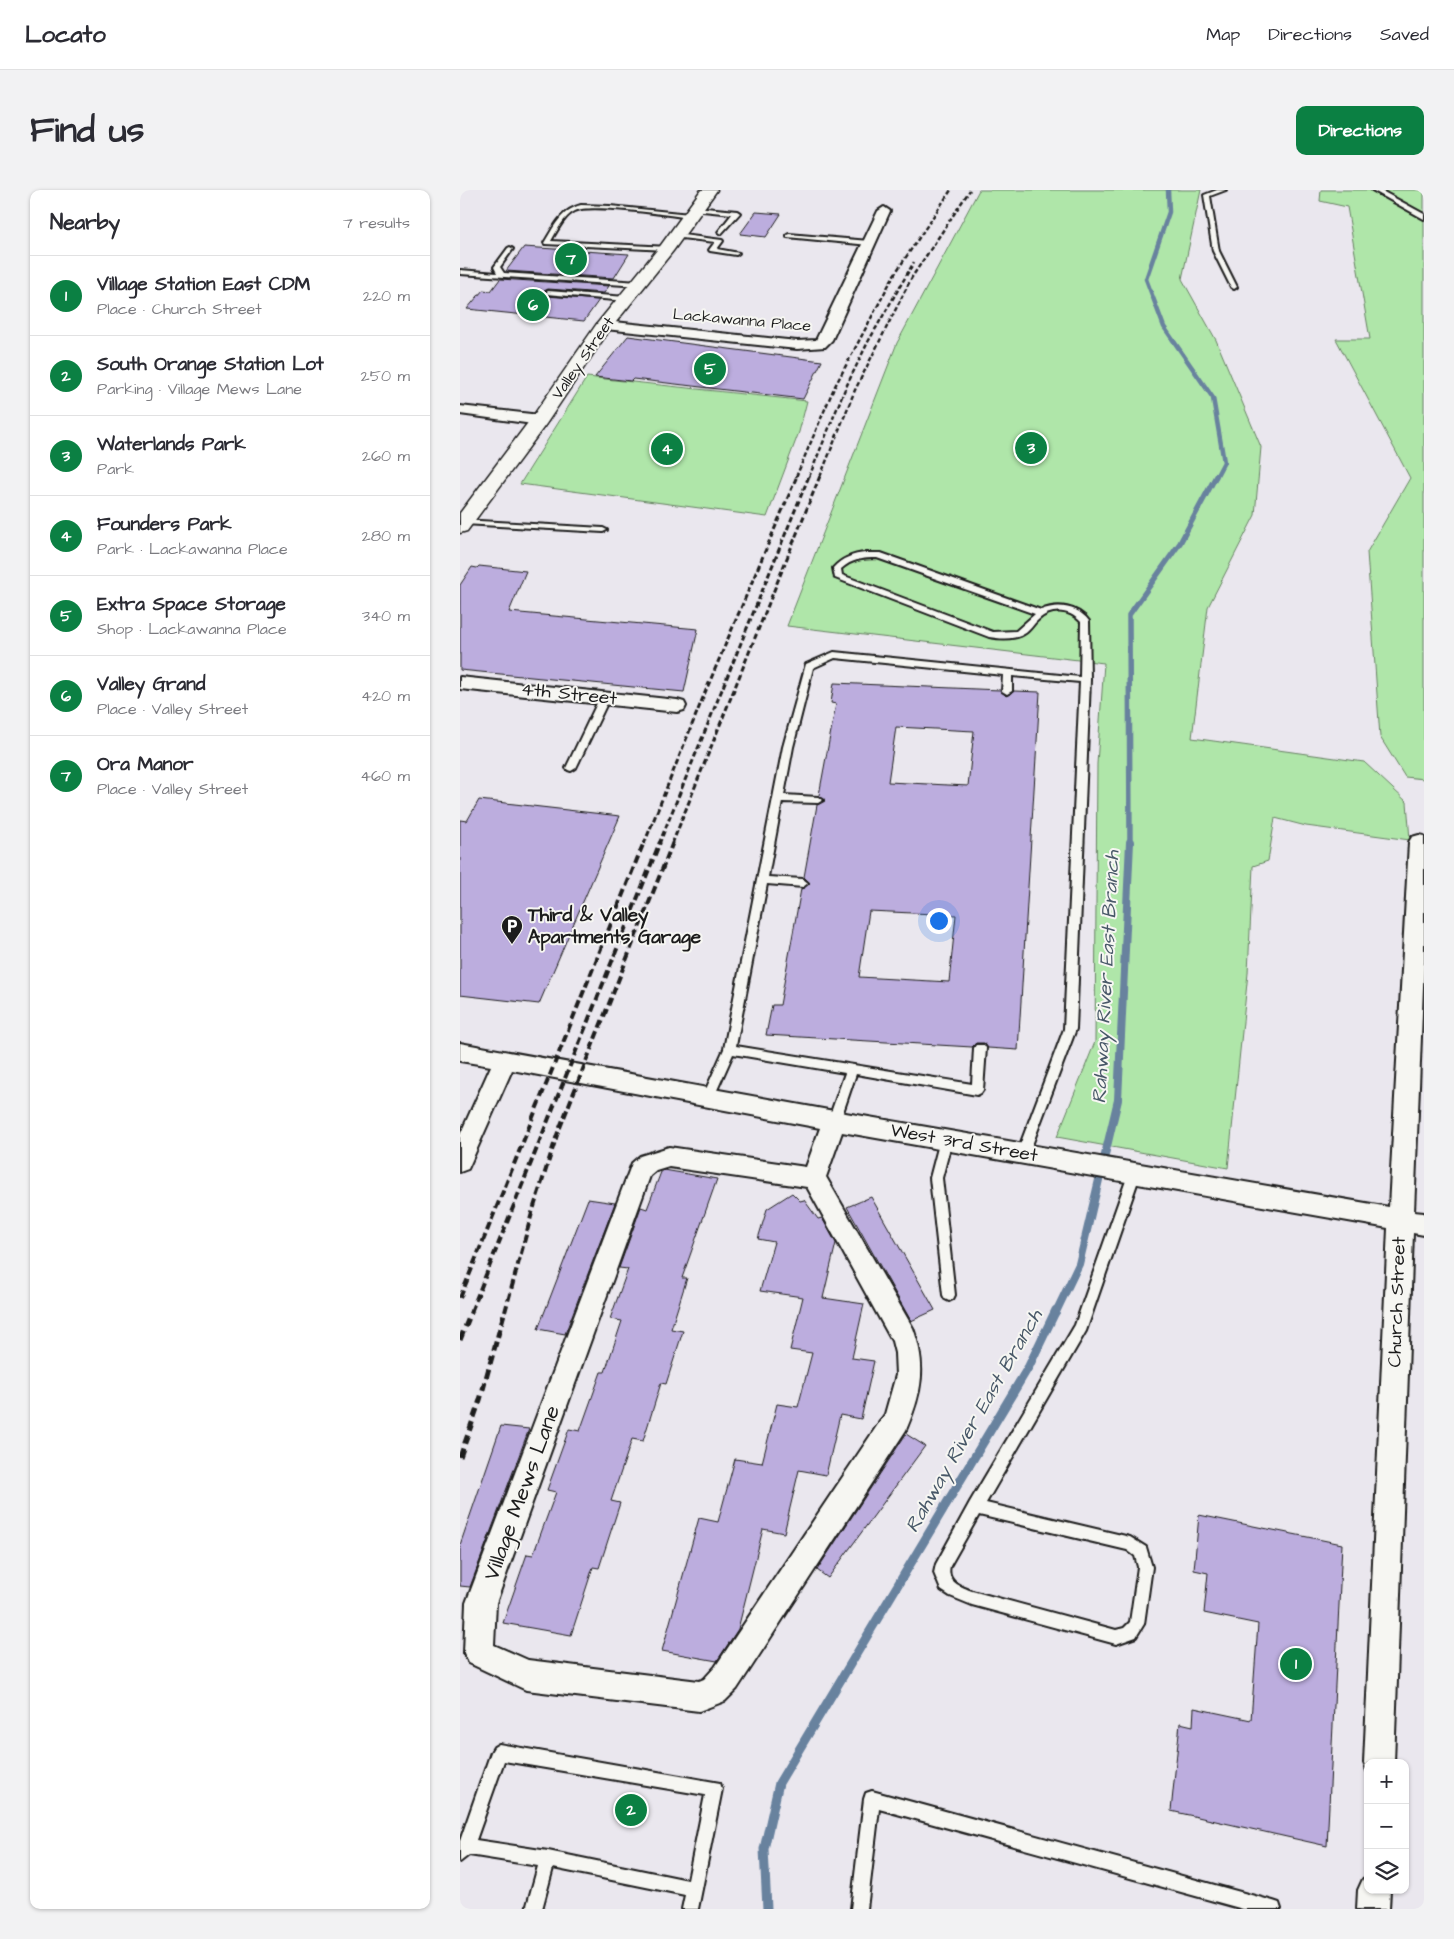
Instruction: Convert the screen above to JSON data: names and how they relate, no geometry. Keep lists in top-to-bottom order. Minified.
{"streets":{"main road":["Valley Street"],"street":["Lackawanna Place","4th Street","West 3rd Street","Church Street","Village Mews Lane"]},"crossings":[["Lackawanna Place","Valley Street"],["West 3rd Street","Church Street"]],"water":["Rahway River East Branch"],"places":{"parking":["Third & Valley Apartments Garage"]},"page":{"header":"Locato","nav":["Map","Directions","Saved"],"title":"Find us","buttons":"Directions","heading":["Nearby","7 results"],"pins":["7","6","5","3","4","1","2"],"list":[{"mark":"1","name":"Village Station East CDM","note":"Place · Church Street","value":"220 m"},{"mark":"2","name":"South Orange Station Lot","note":"Parking · Village Mews Lane","value":"250 m"},{"mark":"3","name":"Waterlands Park","note":"Park","value":"260 m"},{"mark":"4","name":"Founders Park","note":"Park · Lackawanna Place","value":"280 m"},{"mark":"5","name":"Extra Space Storage","note":"Shop · Lackawanna Place","value":"340 m"},{"mark":"6","name":"Valley Grand","note":"Place · Valley Street","value":"420 m"},{"mark":"7","name":"Ora Manor","note":"Place · Valley Street","value":"460 m"}],"map_buttons":["+","−"]}}
